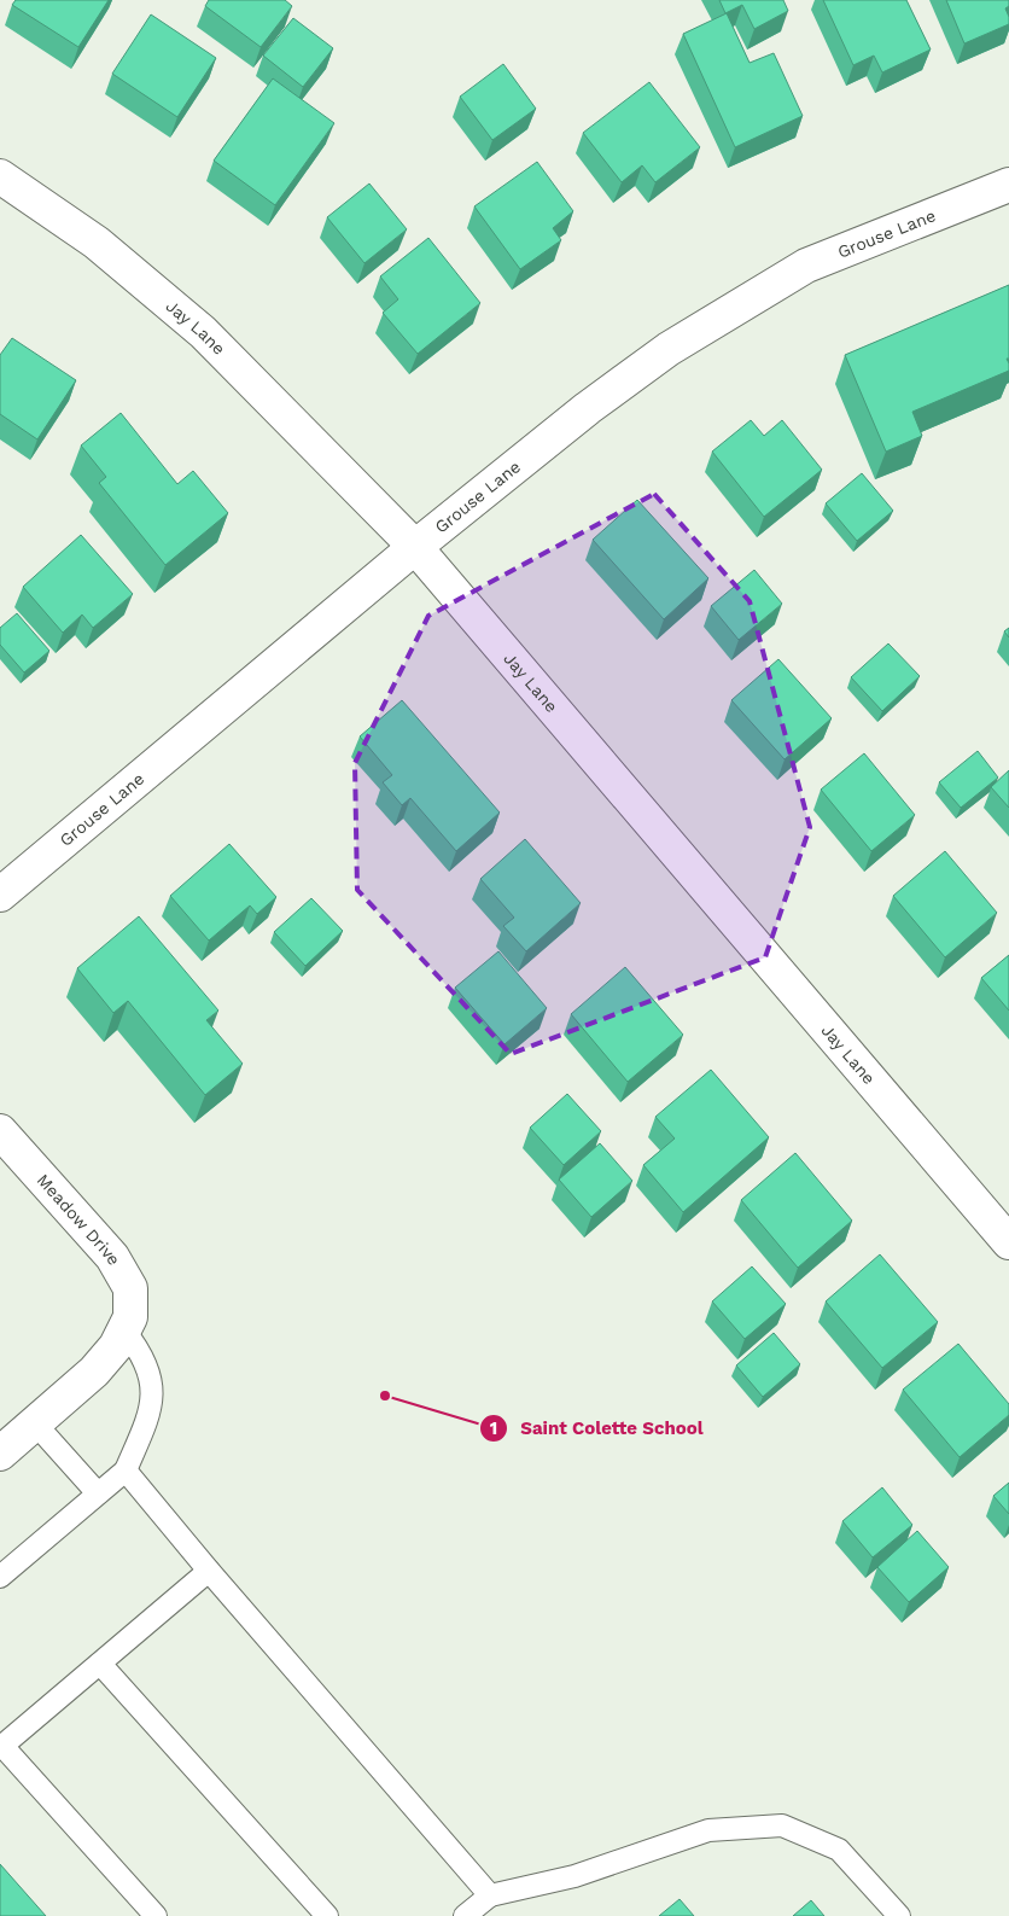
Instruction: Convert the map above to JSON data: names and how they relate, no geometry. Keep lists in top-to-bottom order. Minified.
{"streets":{"street":["Grouse Lane","Jay Lane","Meadow Drive"]},"crossings":[["Grouse Lane","Jay Lane"]],"places":["Saint Colette School"]}
